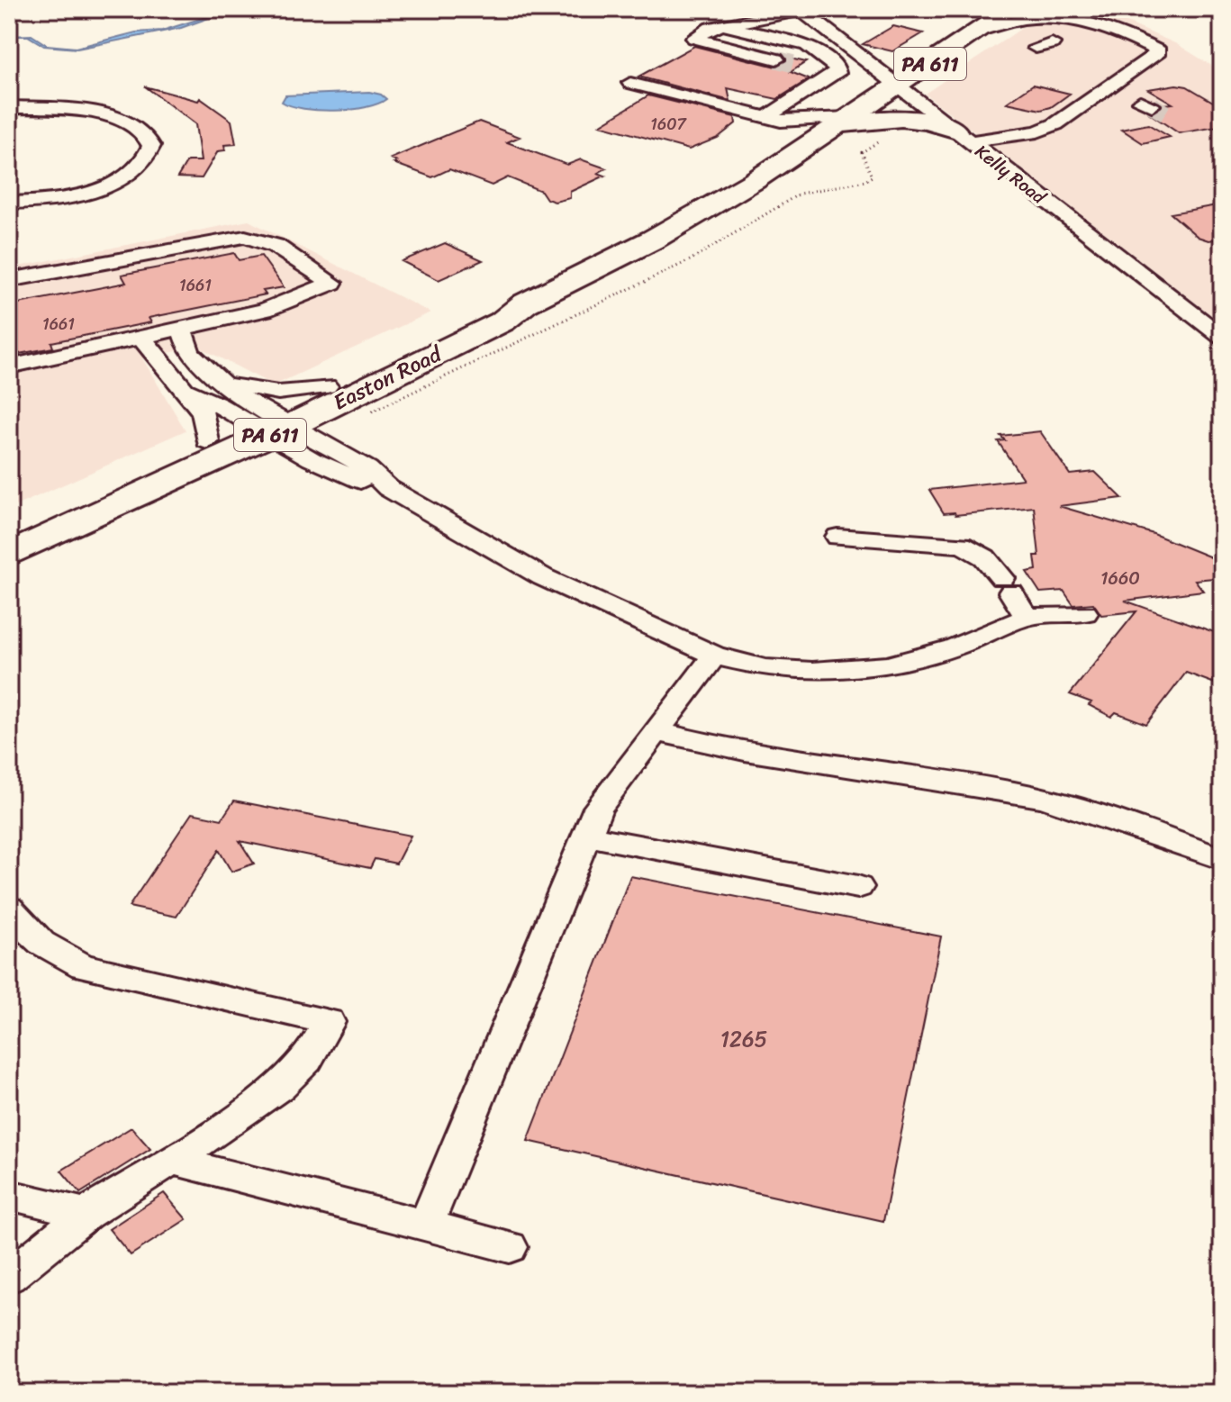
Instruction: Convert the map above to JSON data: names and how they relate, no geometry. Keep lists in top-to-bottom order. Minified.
{"streets":{"highway":["PA 611","Easton Road"],"street":["Kelly Road"]},"crossings":[["Kelly Road","Easton Road"]],"house_numbers":["1607","1661","1661","1660","1265"]}
